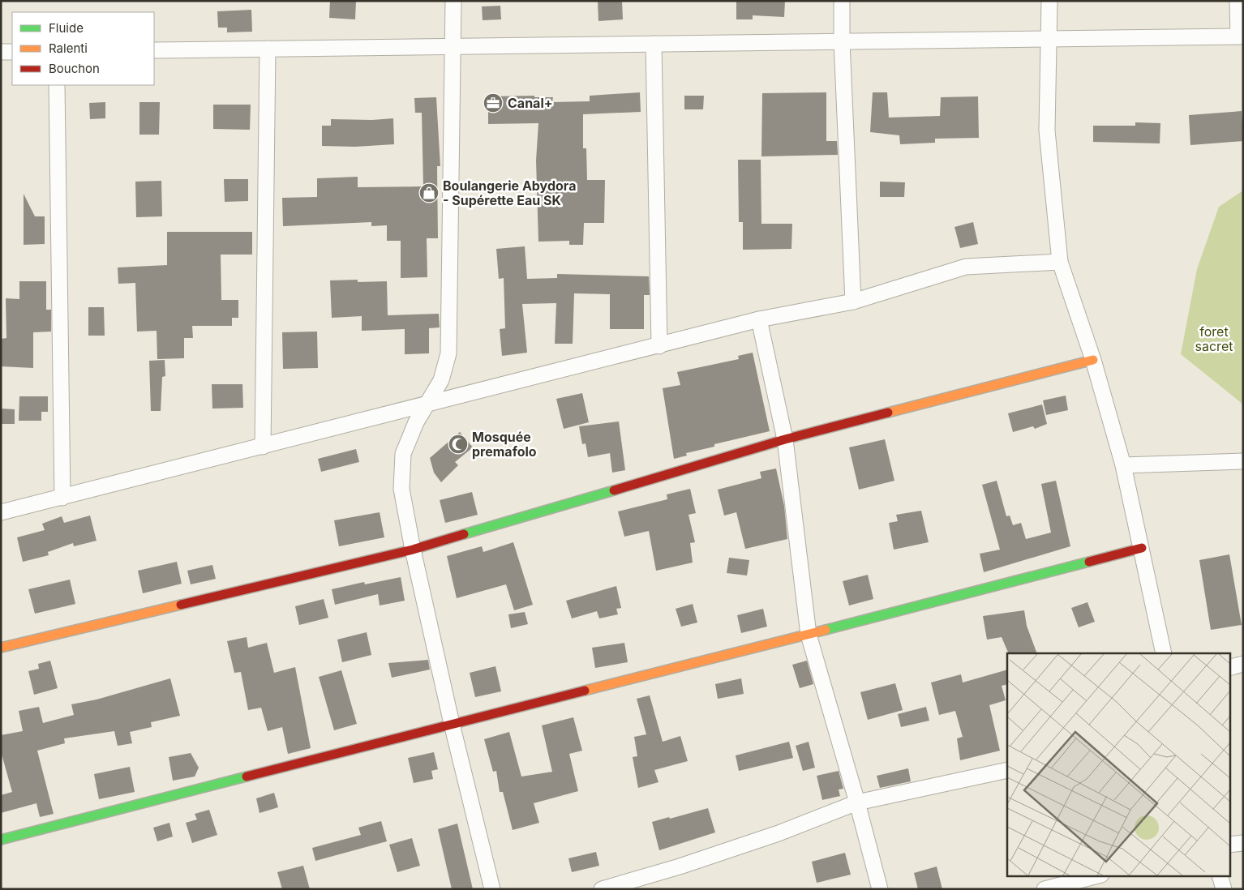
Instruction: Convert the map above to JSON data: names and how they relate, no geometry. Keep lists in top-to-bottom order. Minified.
{"parks":["foret sacret"],"places":{"office":["Canal+"],"shop":["Boulangerie Abydora - Supérette Eau SK"],"mosque":["Mosquée premafolo"]},"legend":["Fluide","Ralenti","Bouchon"]}
